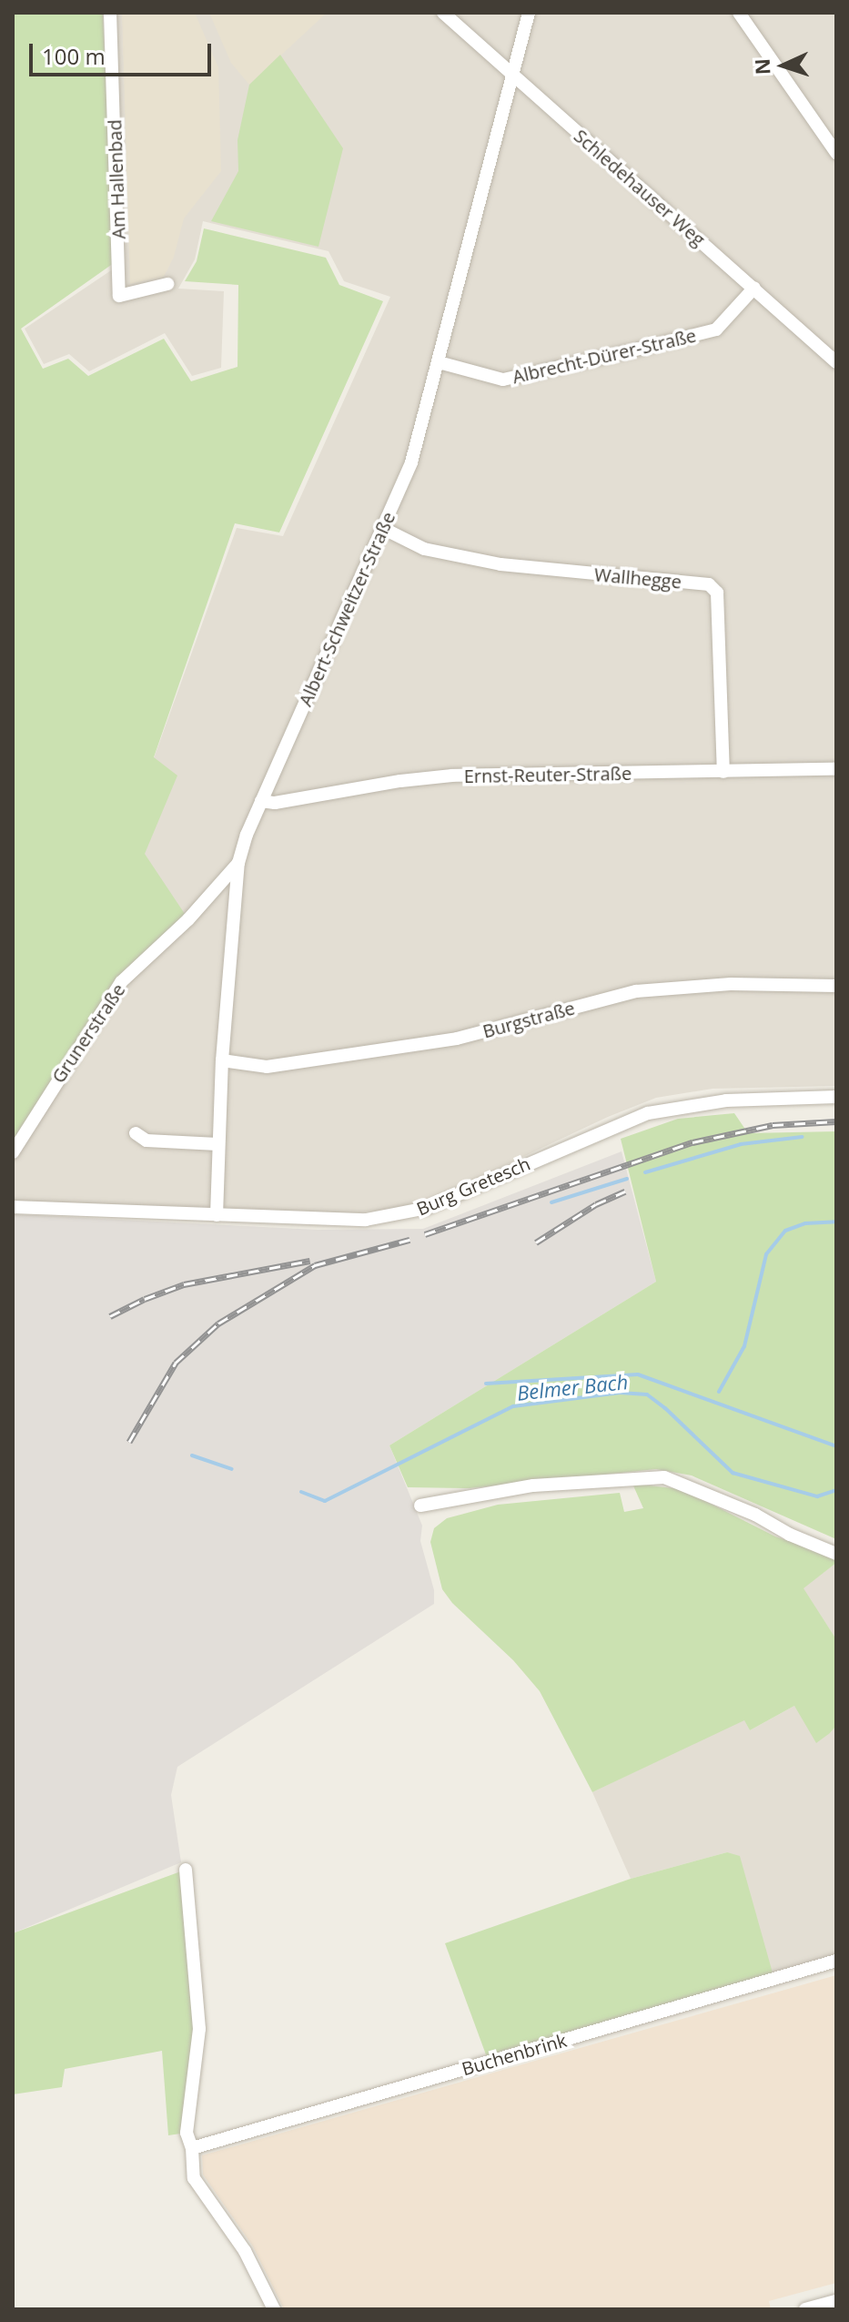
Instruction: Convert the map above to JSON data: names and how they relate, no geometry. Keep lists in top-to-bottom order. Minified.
{"streets":{"street":["Am Hallenbad","Schledehauser Weg","Albrecht-Dürer-Straße","Wallhegge","Albert-Schweitzer-Straße","Ernst-Reuter-Straße","Burgstraße","Grunerstraße","Burg Gretesch","Buchenbrink"]},"crossings":[["Schledehauser Weg","Albrecht-Dürer-Straße"],["Schledehauser Weg","Albert-Schweitzer-Straße"],["Albrecht-Dürer-Straße","Albert-Schweitzer-Straße"],["Wallhegge","Albert-Schweitzer-Straße"],["Wallhegge","Ernst-Reuter-Straße"],["Albert-Schweitzer-Straße","Ernst-Reuter-Straße"],["Albert-Schweitzer-Straße","Burgstraße"],["Albert-Schweitzer-Straße","Grunerstraße"],["Albert-Schweitzer-Straße","Burg Gretesch"]],"water":["Belmer Bach"],"scale_bar":"100 m","north":"left"}
